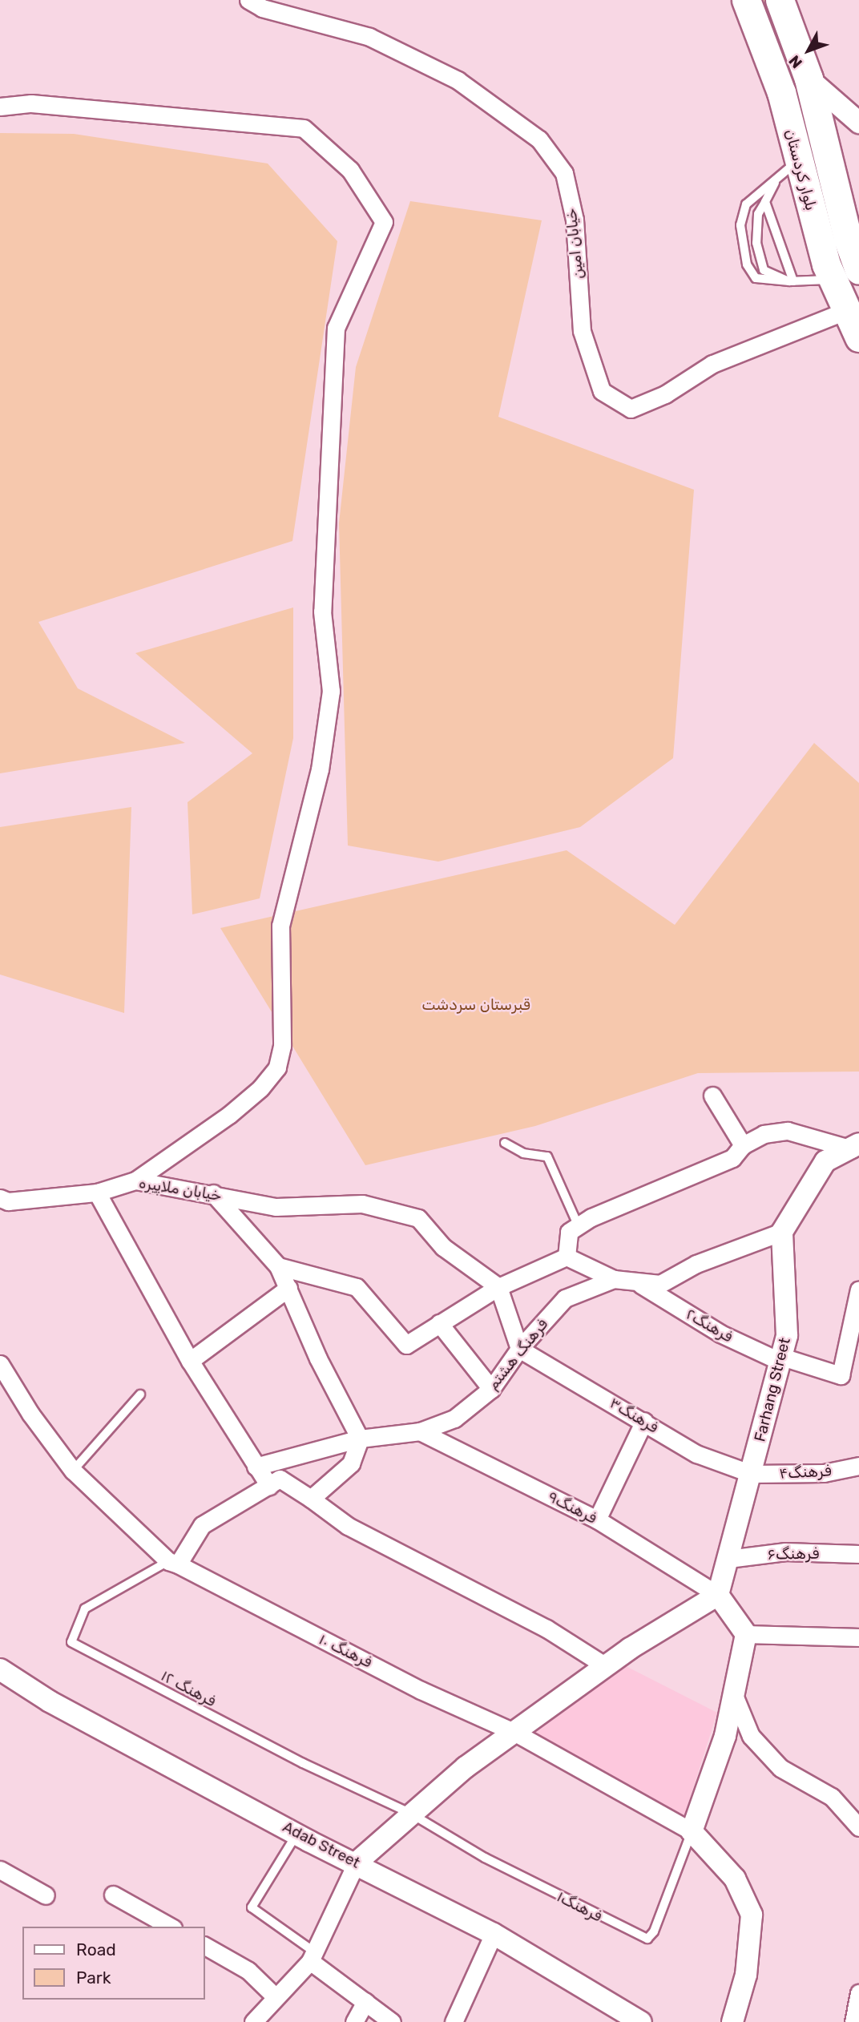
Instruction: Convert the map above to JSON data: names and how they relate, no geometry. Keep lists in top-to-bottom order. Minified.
{"streets":{"main road":["بلوار کردستان"],"street":["خیابان امین","خیابان ملاپیره","فرهنگ۲","فرهنگ هشتم","Farhang Street","فرهنگ۳","فرهنگ۴","فرهنگ۹","فرهنگ۶","فرهنگ ۱۰","Adab Street"],"lane":["فرهنگ ۱۲","فرهنگ۱"]},"crossings":[["بلوار کردستان","خیابان امین"],["فرهنگ۲","Farhang Street"],["فرهنگ هشتم","فرهنگ۳"],["فرهنگ هشتم","فرهنگ۹"],["Farhang Street","فرهنگ۳"],["Farhang Street","فرهنگ۴"],["Farhang Street","فرهنگ۹"],["Farhang Street","فرهنگ۶"],["فرهنگ۳","فرهنگ۴"],["فرهنگ ۱۰","فرهنگ ۱۲"],["فرهنگ ۱۰","فرهنگ۱"],["فرهنگ ۱۲","فرهنگ۱"]],"parks":["قبرستان سردشت"],"legend":["Road","Park"],"north":"bottom left"}
